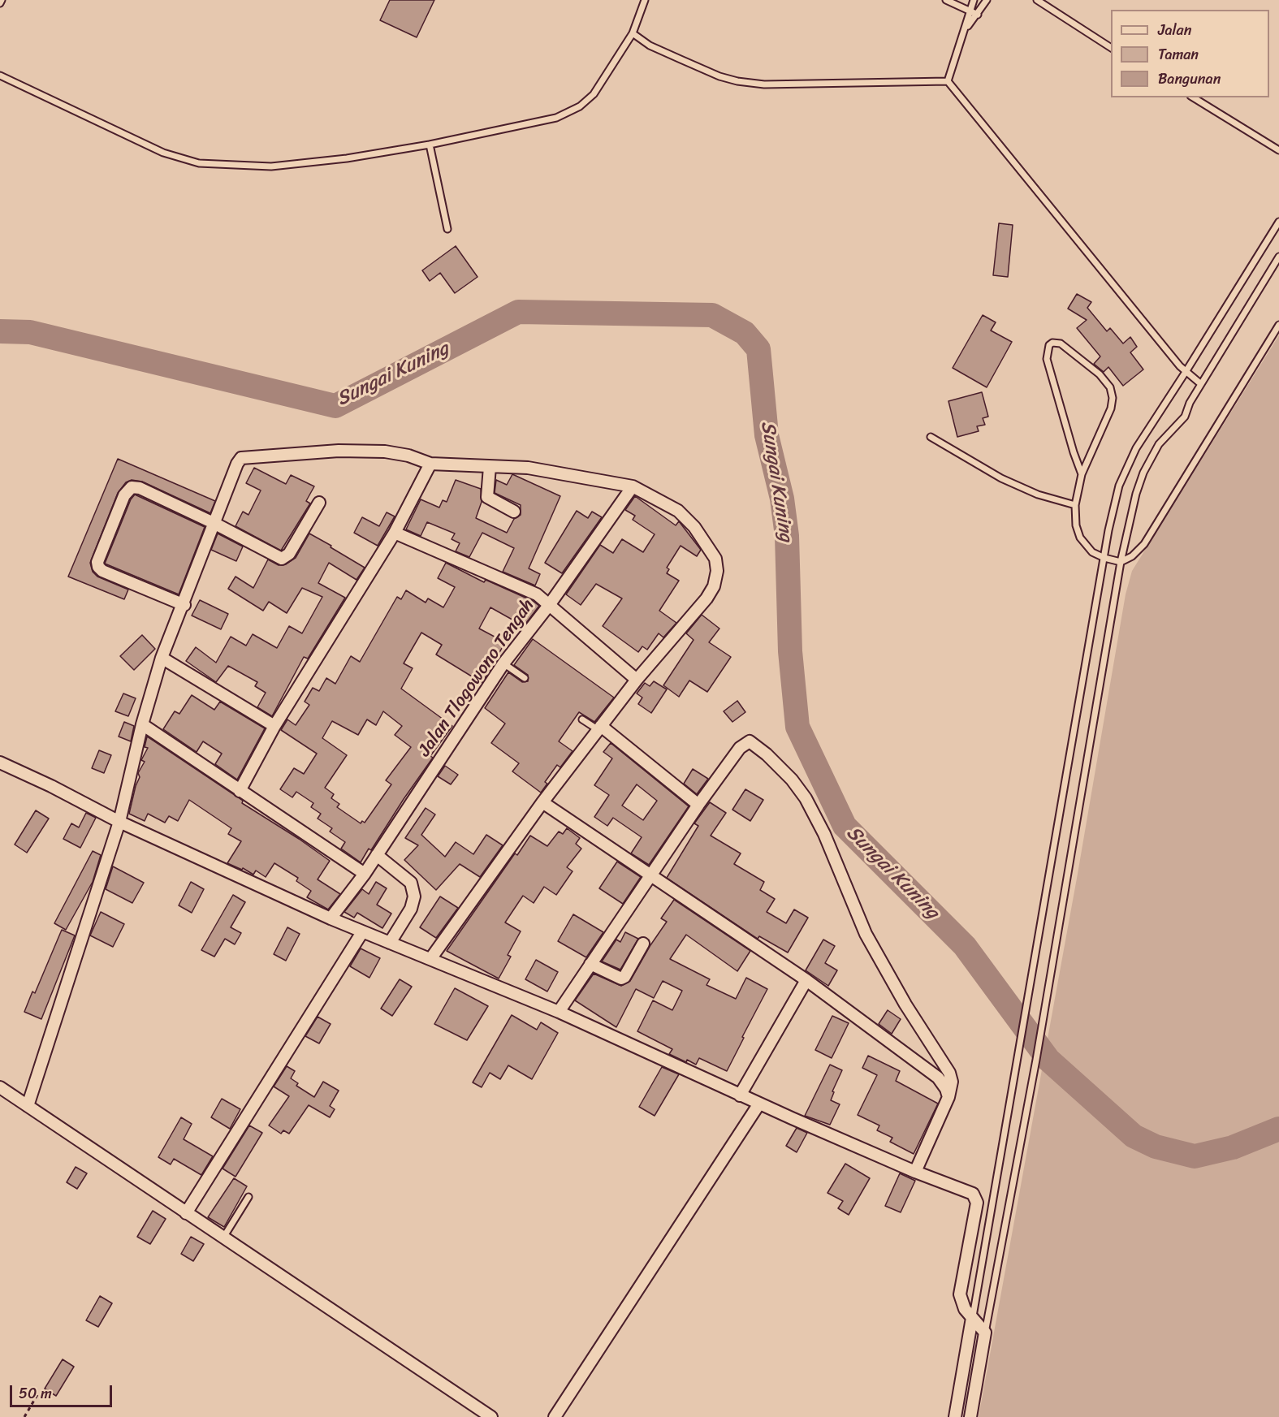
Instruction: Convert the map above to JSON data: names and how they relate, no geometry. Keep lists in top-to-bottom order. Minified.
{"streets":{"street":["Jalan Tlogowono Tengah"]},"water":["Sungai Kuning"],"legend":["Jalan","Taman","Bangunan"],"scale_bar":"50 m"}
